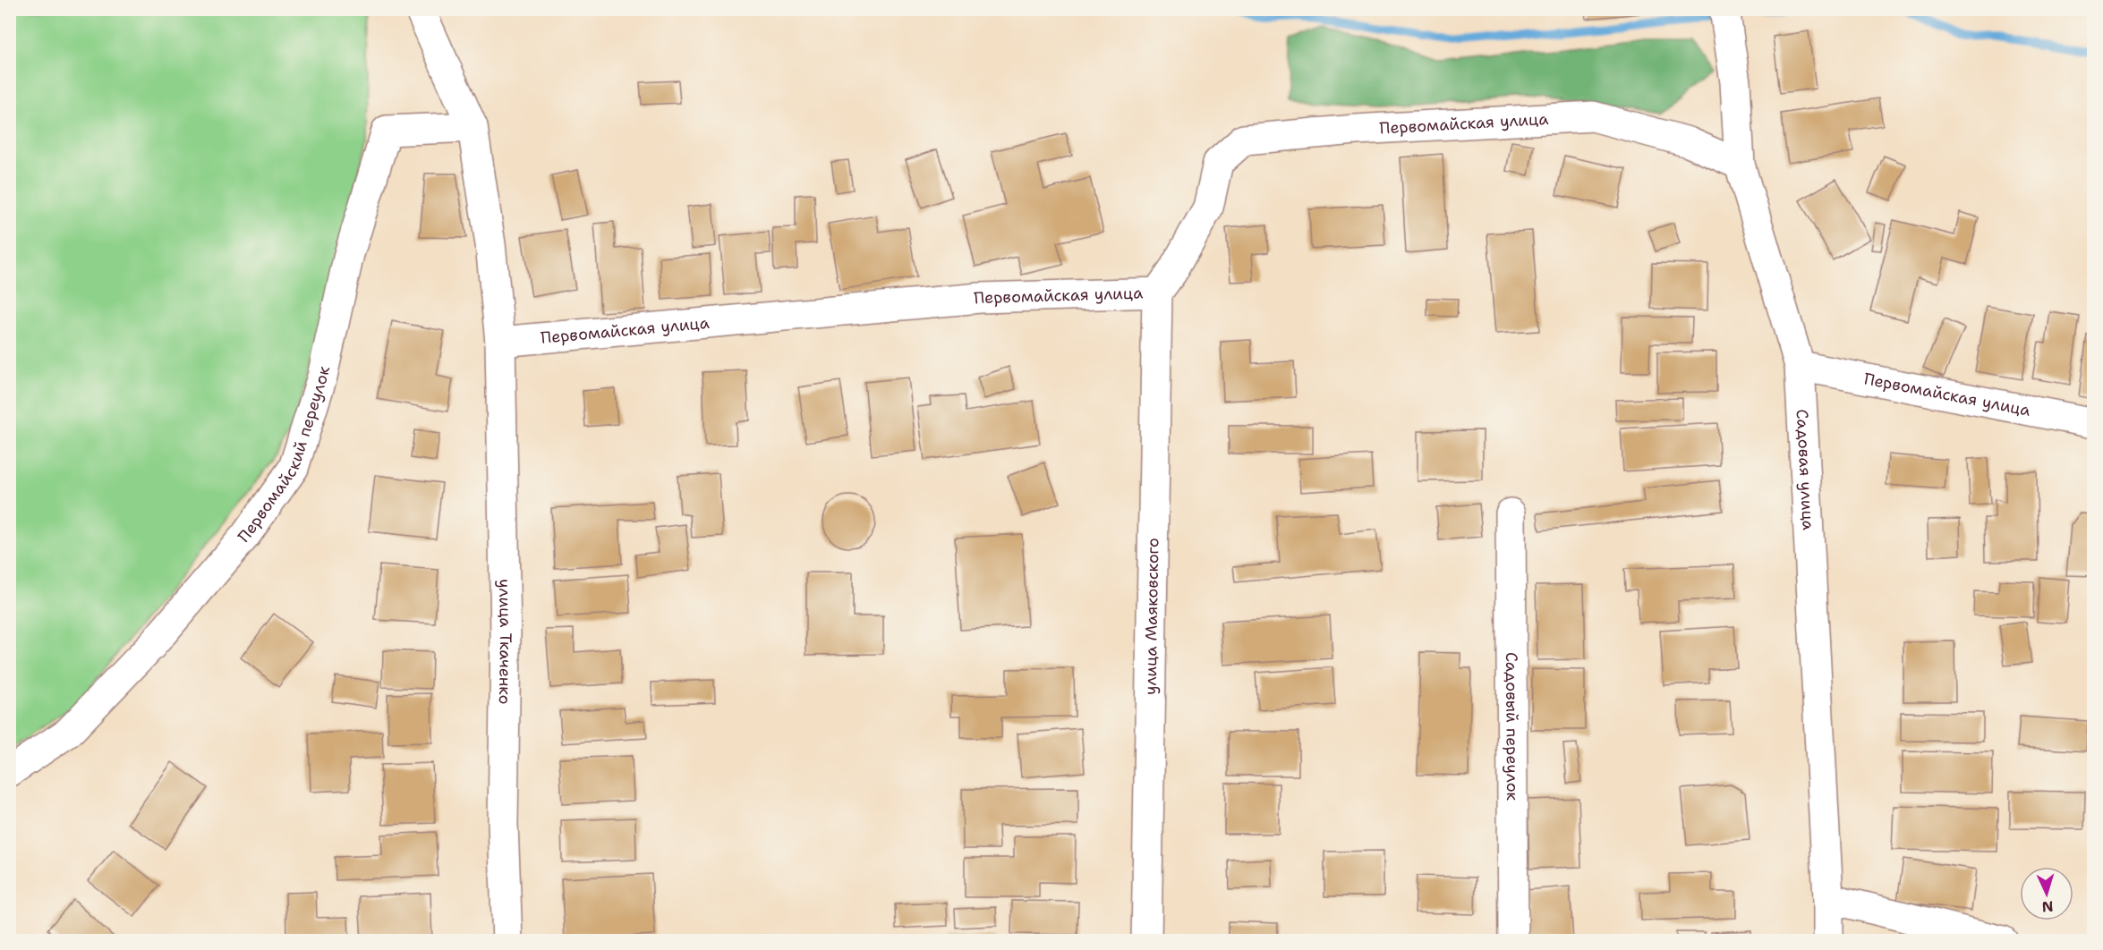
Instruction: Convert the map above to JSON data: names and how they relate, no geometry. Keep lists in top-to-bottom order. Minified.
{"streets":{"street":["Первомайская улица","Первомайский переулок","Садовая улица","улица Маяковского","улица Ткаченко","Садовый переулок"]},"crossings":[["Первомайская улица","Садовая улица"],["Первомайская улица","улица Маяковского"],["Первомайская улица","улица Ткаченко"],["Первомайский переулок","улица Ткаченко"]],"north":"bottom"}
